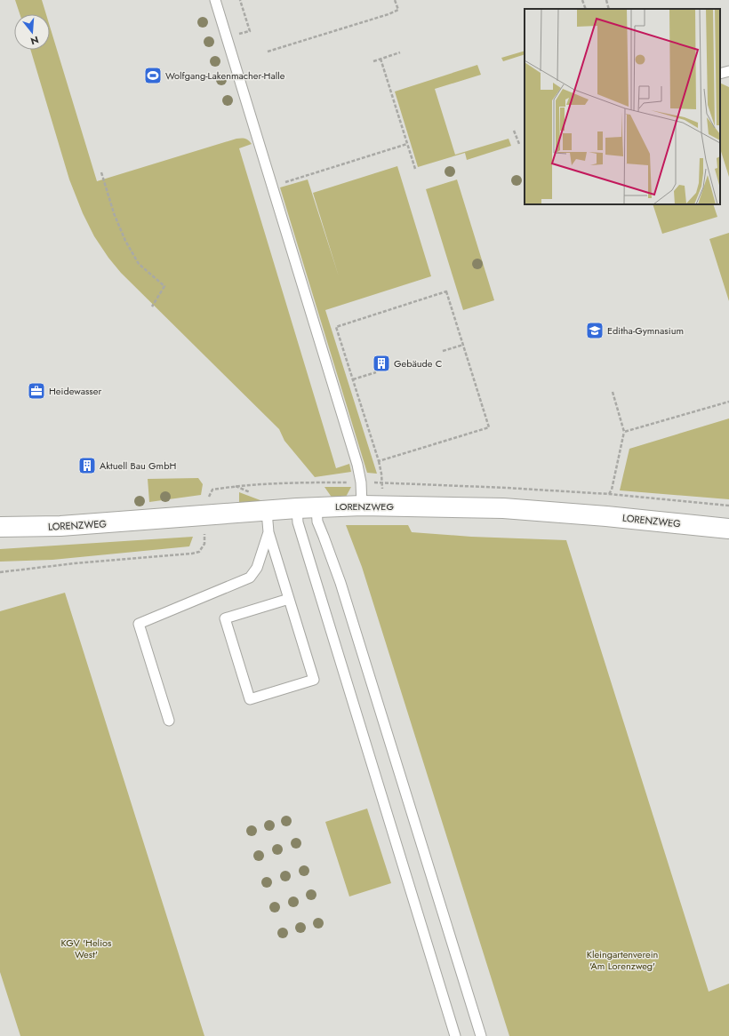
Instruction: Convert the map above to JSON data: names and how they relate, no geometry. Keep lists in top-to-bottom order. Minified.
{"streets":{"street":["LORENZWEG"]},"parks":["KGV 'Helios West'","Kleingartenverein 'Am Lorenzweg'"],"places":{"sports":["Wolfgang-Lakenmacher-Halle"],"school or university":["Editha-Gymnasium"],"building":["Gebäude C","Aktuell Bau GmbH"],"office":["Heidewasser"]},"north":"bottom"}
